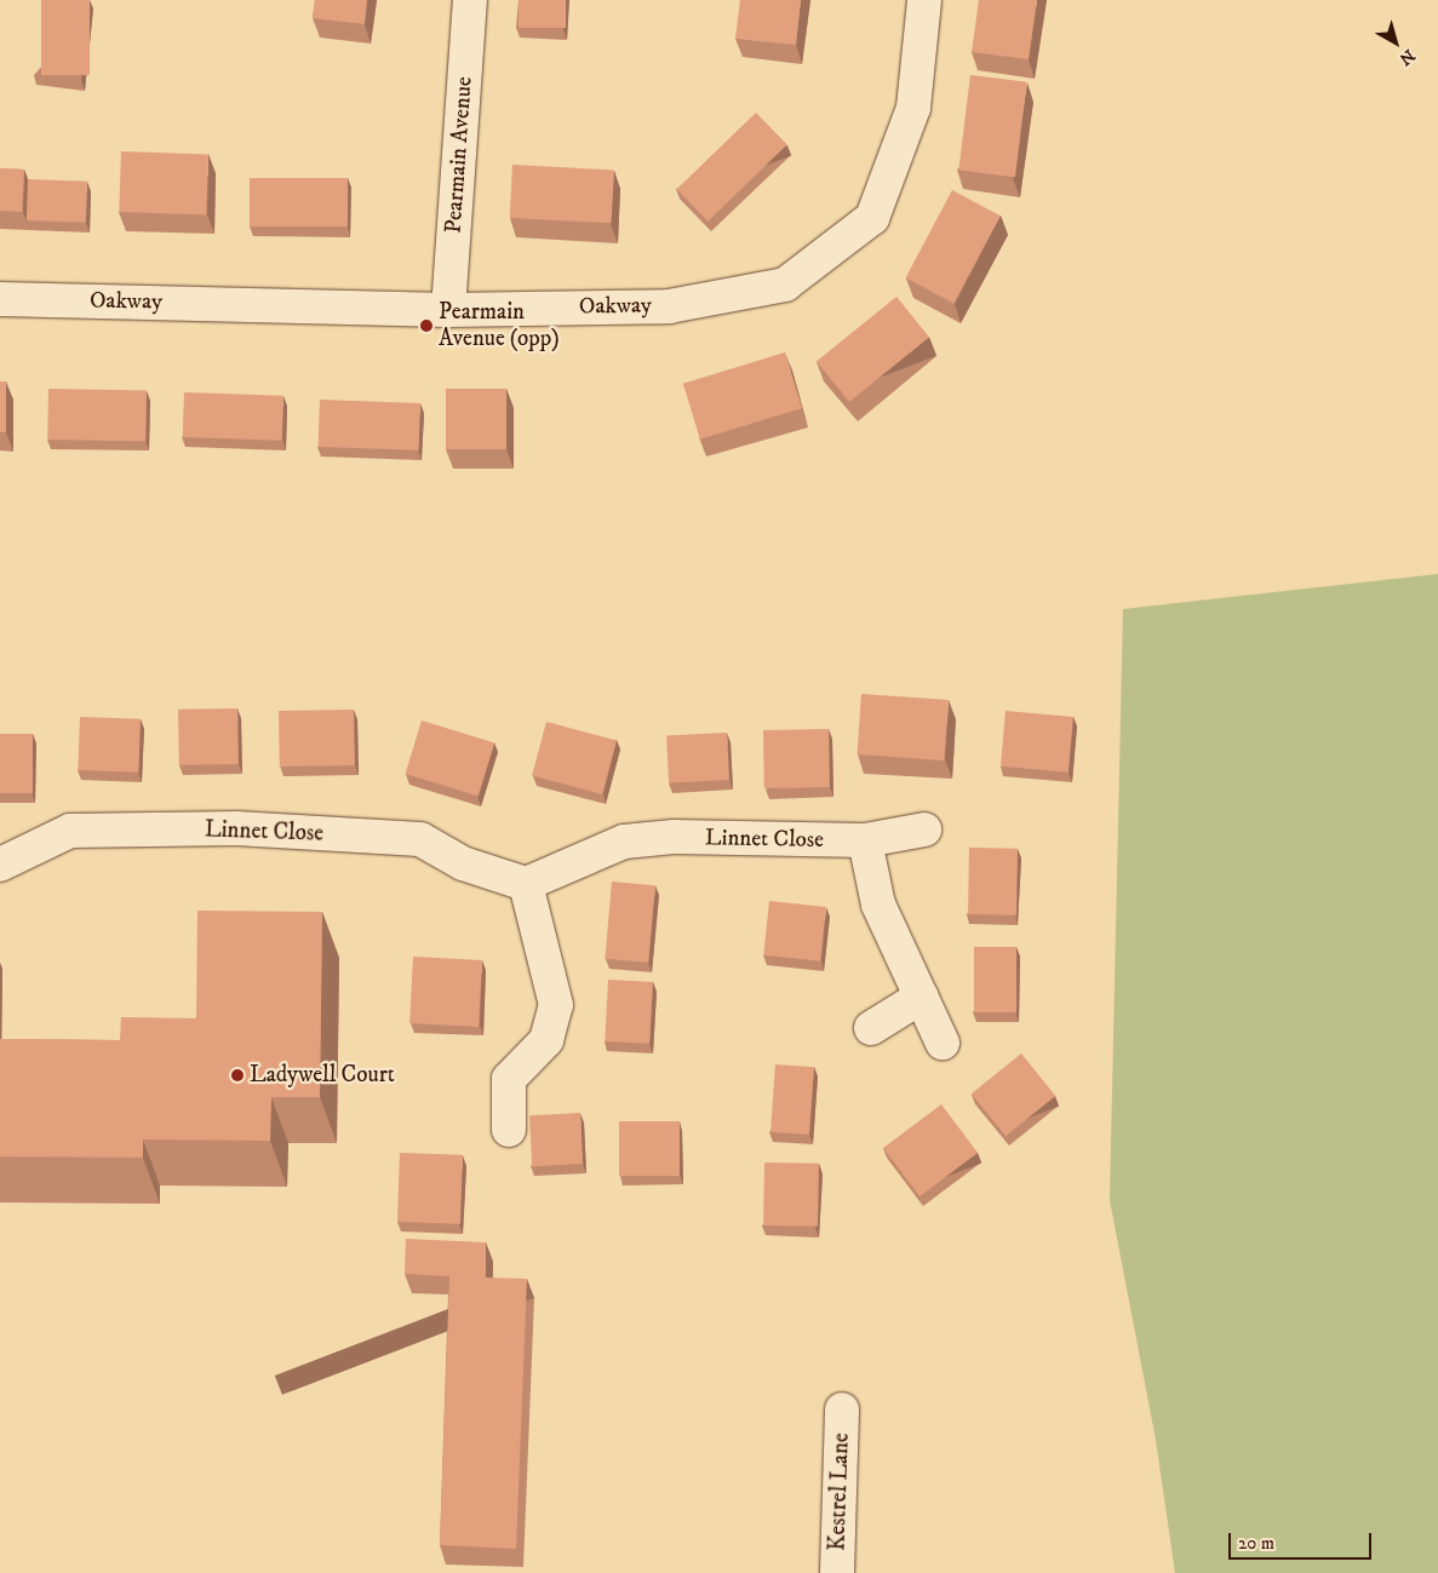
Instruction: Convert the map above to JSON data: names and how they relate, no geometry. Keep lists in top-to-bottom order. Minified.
{"streets":{"street":["Pearmain Avenue","Oakway","Linnet Close","Kestrel Lane"]},"crossings":[["Pearmain Avenue","Oakway"]],"places":["Pearmain Avenue (opp)","Ladywell Court"],"scale_bar":"20 m","north":"bottom right"}
